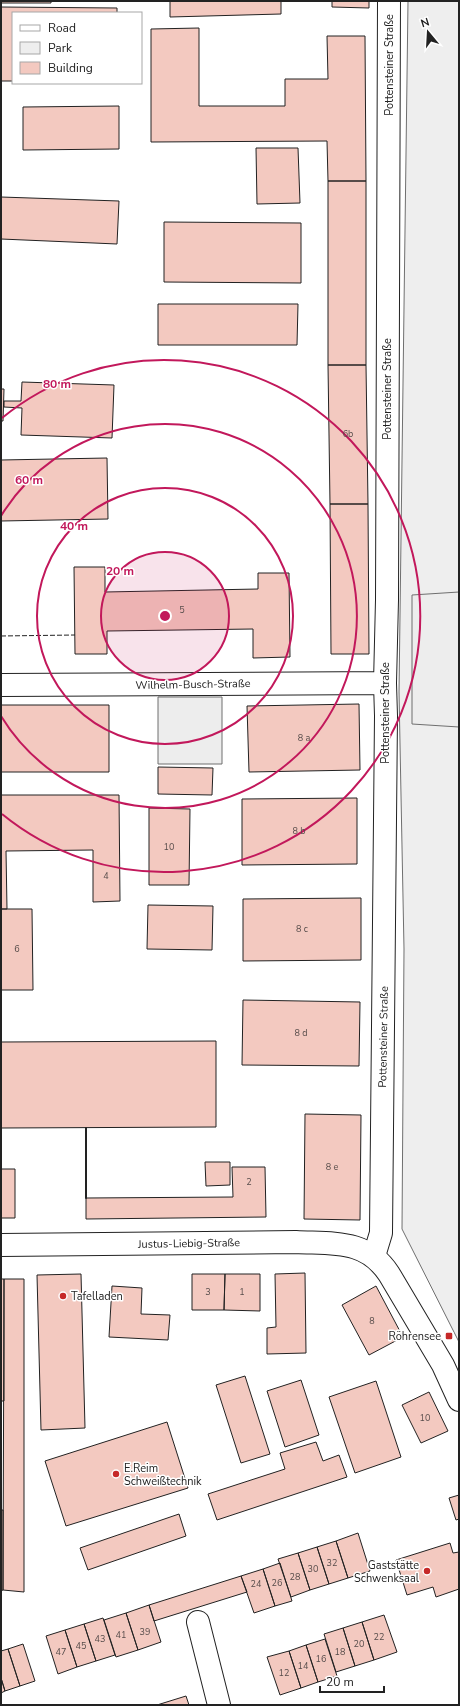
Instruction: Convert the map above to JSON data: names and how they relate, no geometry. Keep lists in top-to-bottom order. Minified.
{"streets":{"street":["Pottensteiner Straße","Wilhelm-Busch-Straße","Justus-Liebig-Straße"]},"crossings":[["Pottensteiner Straße","Wilhelm-Busch-Straße"],["Pottensteiner Straße","Justus-Liebig-Straße"]],"places":{"other":["Tafelladen","E.Reim Schweißtechnik","Gaststätte Schwenksaal"],"transit":["Röhrensee"]},"house_numbers":["6b","5","8 a","8 b","10","4","8 c","6","8 d","8 e","2","3","1","8","10","32","30","28","26","24","39","41","22","43","20","45","47","18","16","14","12"],"legend":["Road","Park","Building"],"scale_bar":"20 m","north":"top","rings":["80 m","60 m","40 m","20 m"]}
